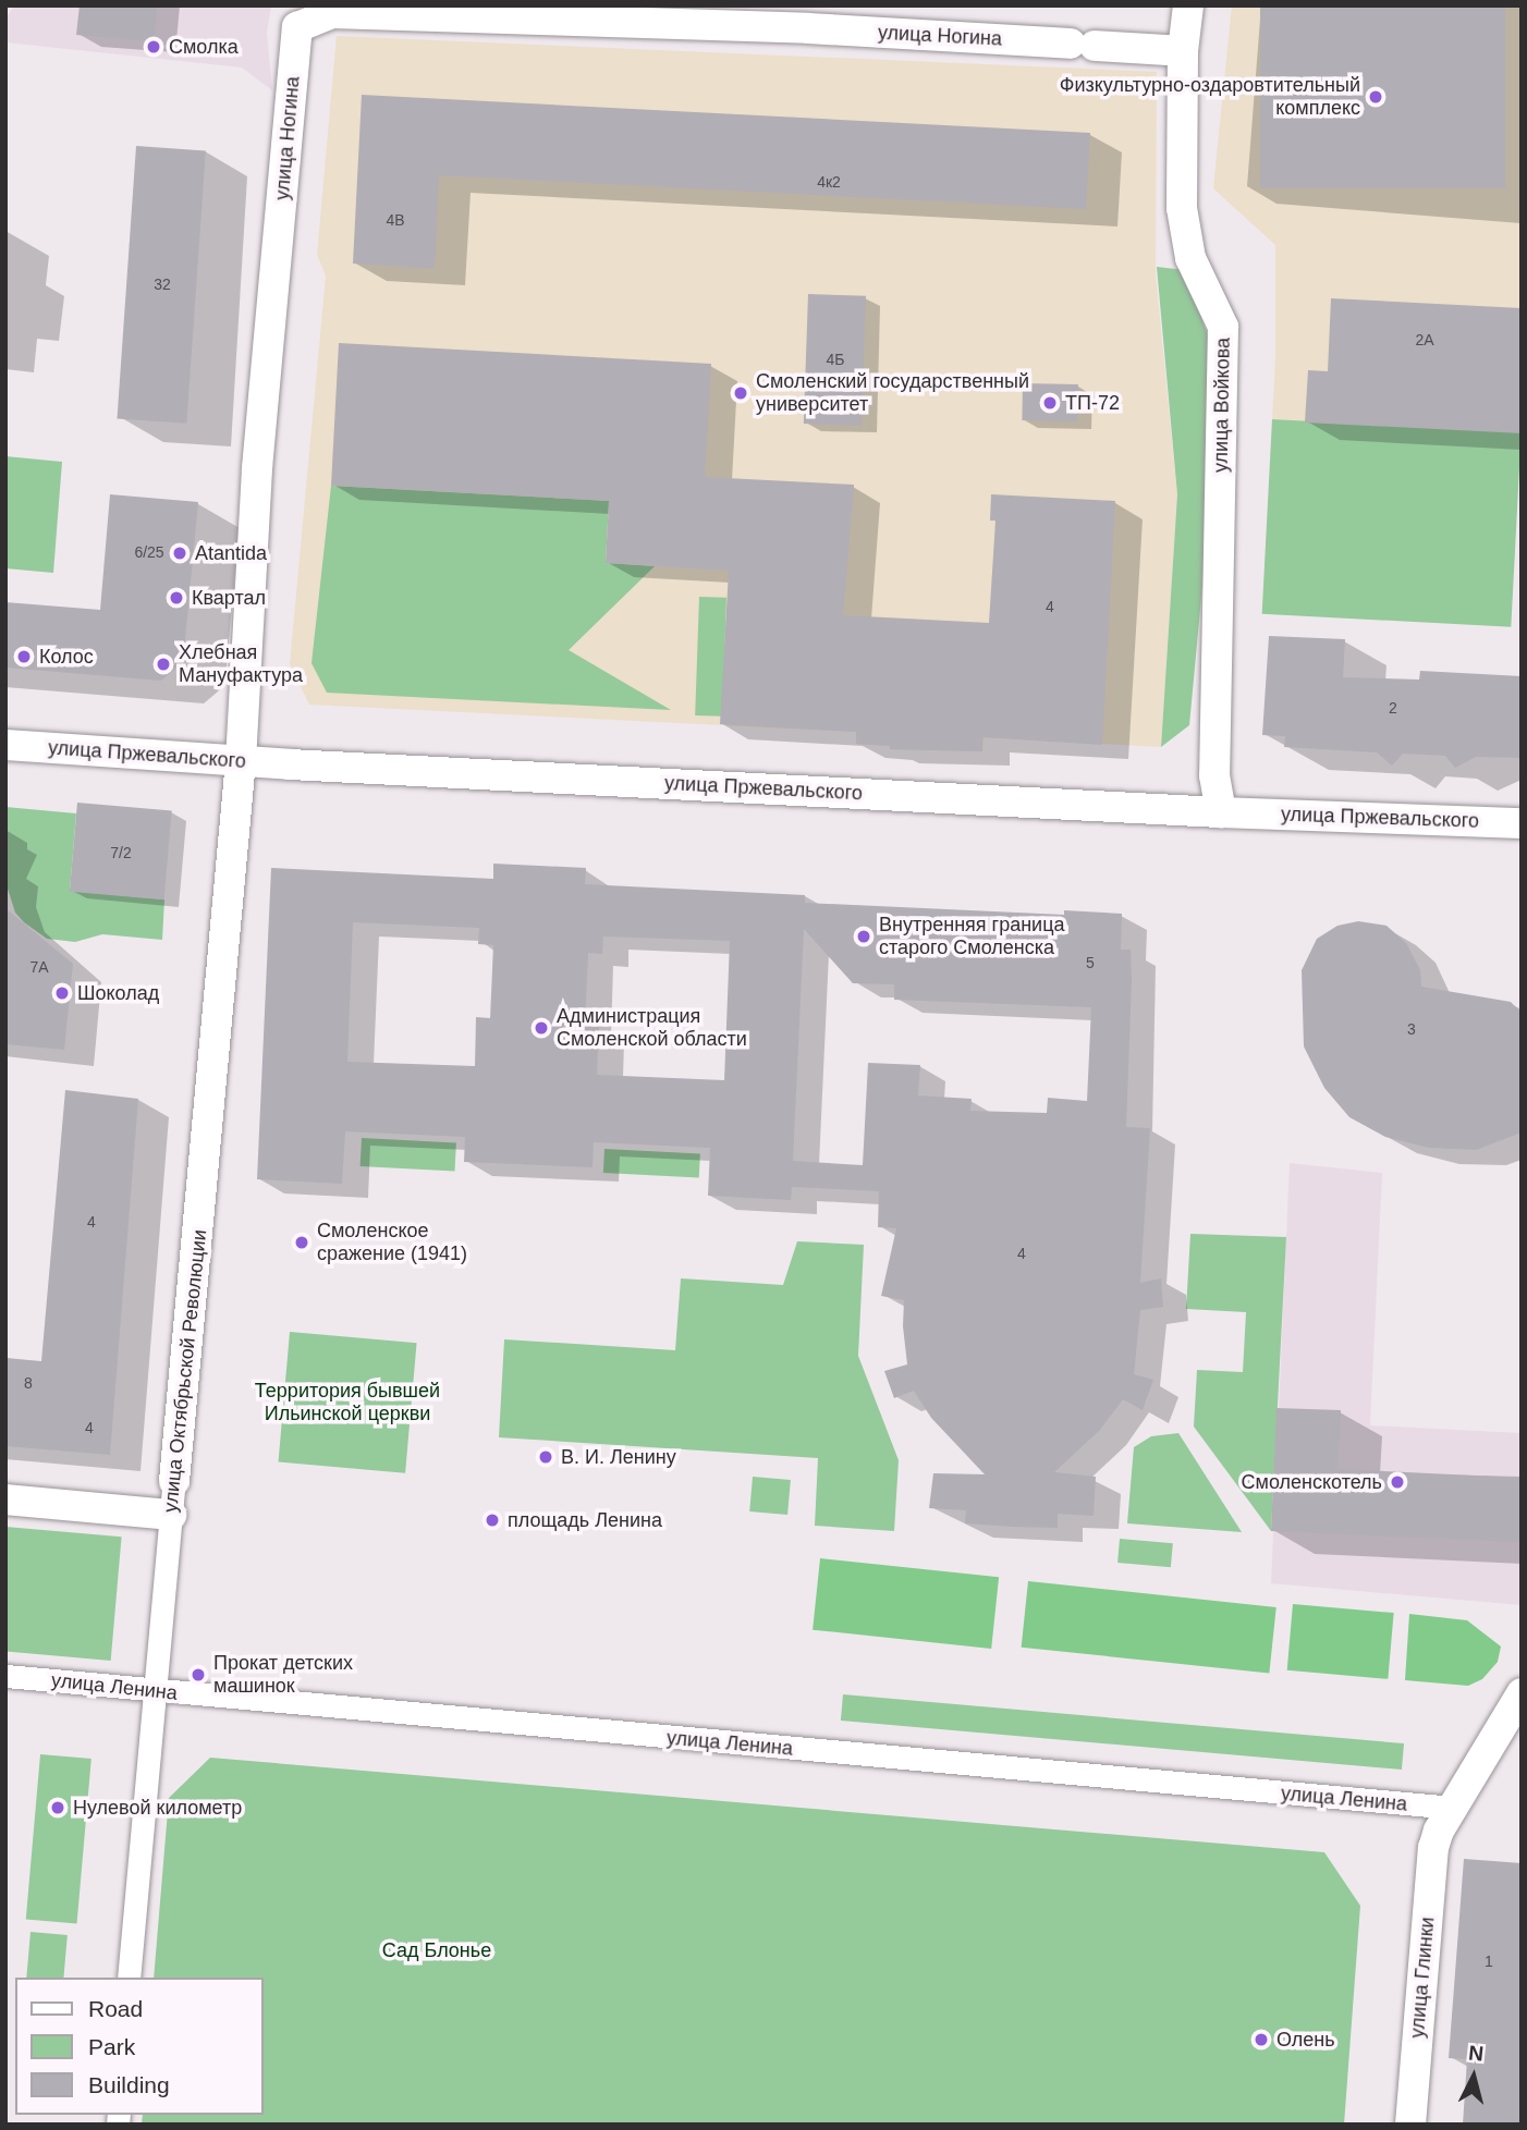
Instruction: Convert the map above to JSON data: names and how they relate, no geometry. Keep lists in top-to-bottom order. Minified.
{"streets":{"street":["улица Ногина","улица Войкова","улица Пржевальского","улица Октябрьской Революции","улица Ленина","улица Глинки"]},"crossings":[["улица Ногина","улица Войкова"],["улица Ногина","улица Пржевальского"],["улица Ногина","улица Октябрьской Революции"],["улица Войкова","улица Пржевальского"],["улица Пржевальского","улица Октябрьской Революции"],["улица Октябрьской Революции","улица Ленина"],["улица Ленина","улица Глинки"]],"parks":["Территория бывшей Ильинской церкви","Сад Блонье"],"places":["Смолка","Физкультурно-оздаровтительный комплекс","Смоленский государственный университет","ТП-72","Atantida","Квартал","Колос","Хлебная Мануфактура","Внутренняя граница старого Смоленска","Шоколад","Администрация Смоленской области","Смоленское сражение (1941)","В. И. Ленину","Смоленскотель","площадь Ленина","Прокат детских машинок","Нулевой километр","Олень"],"house_numbers":["4к2","4В","32","2А","4Б","6/25","4","2","7/2","5","7А","3","4","4","8","4","1"],"legend":["Road","Park","Building"],"north":"top"}
